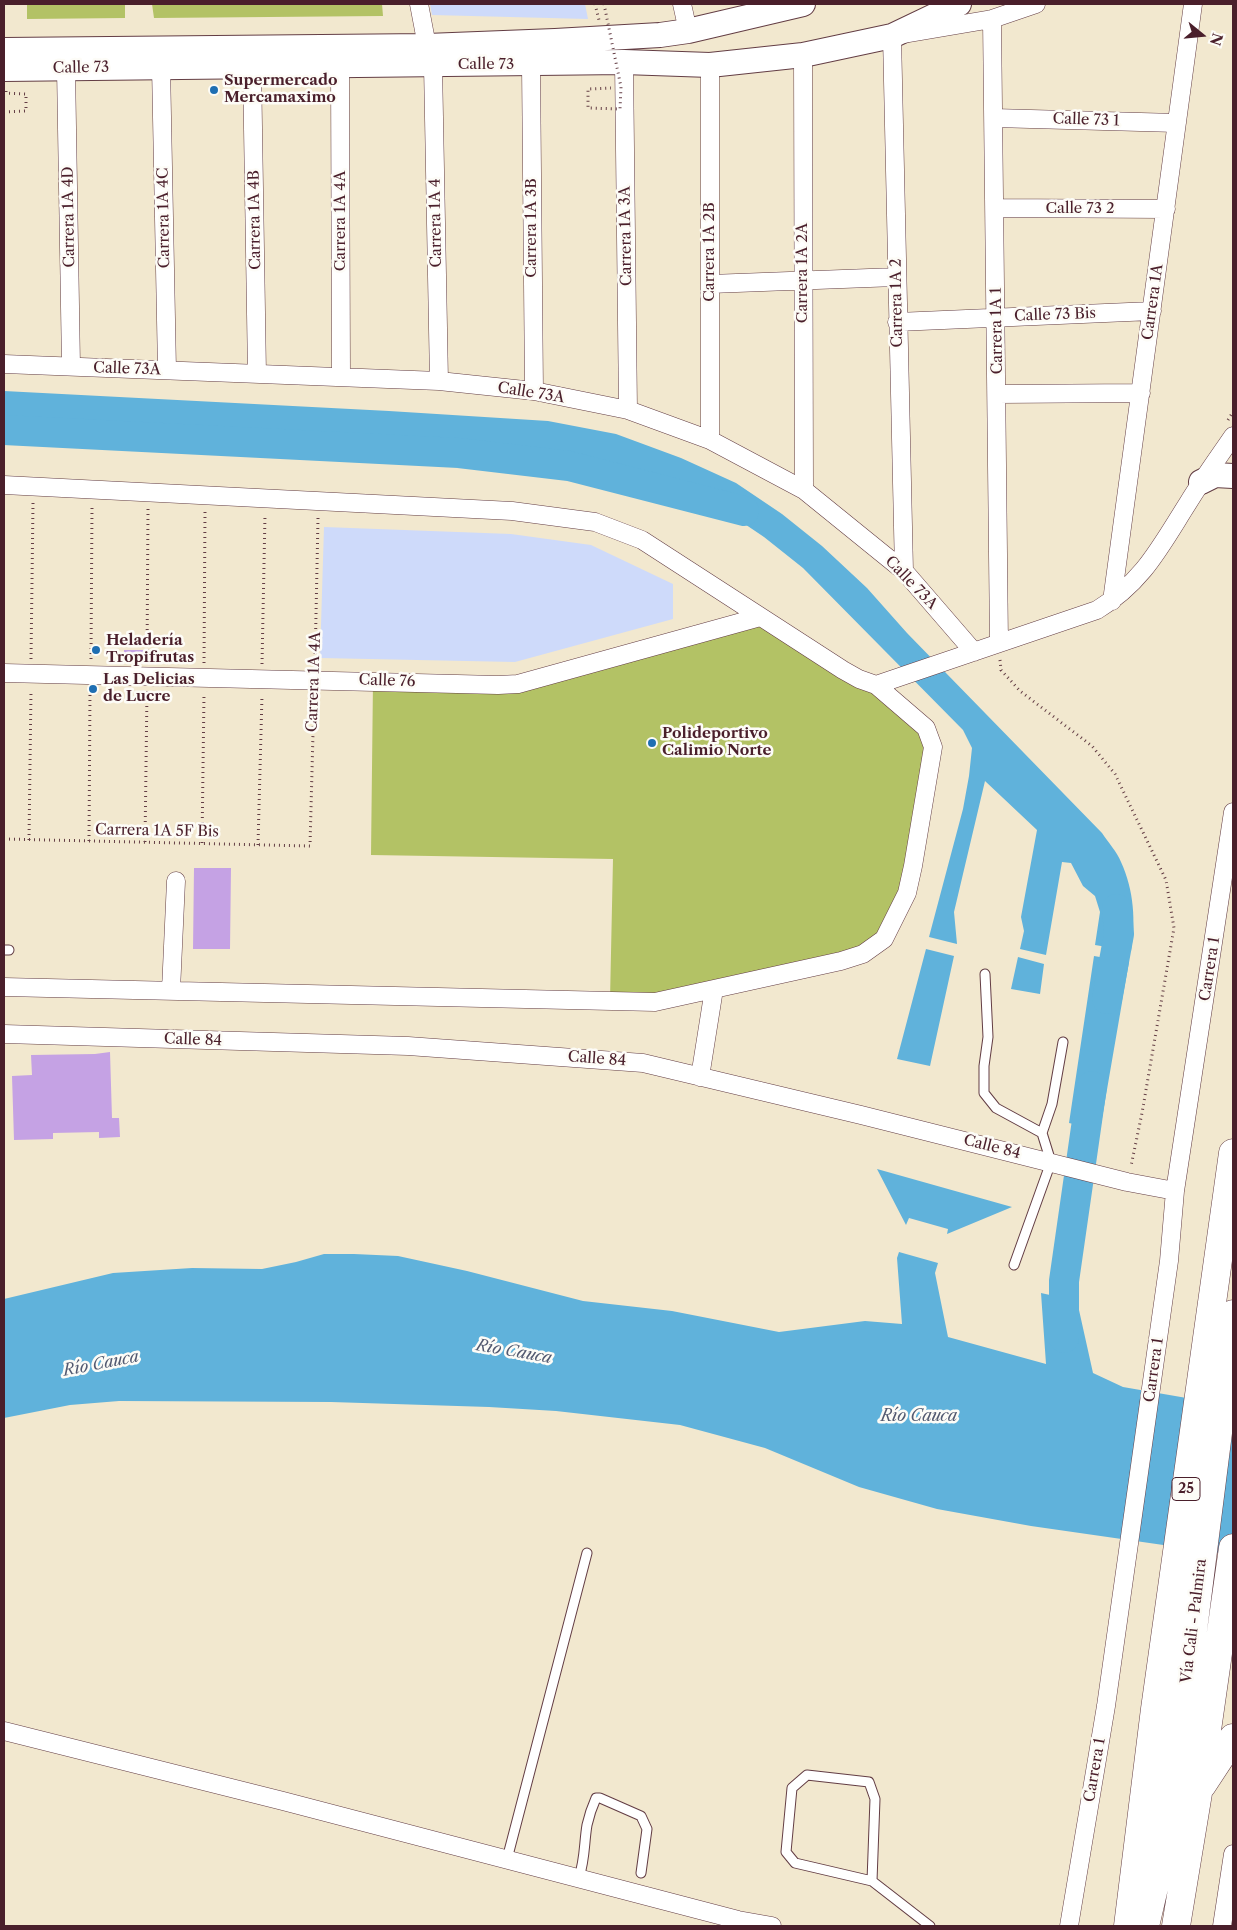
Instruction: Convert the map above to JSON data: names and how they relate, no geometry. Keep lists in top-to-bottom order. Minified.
{"streets":{"highway":["25","Vía Cali - Palmira"],"main road":["Calle 73"],"street":["Calle 73 1","Calle 73 2","Carrera 1A 4D","Carrera 1A 4C","Carrera 1A 4B","Carrera 1A 4A","Carrera 1A 4","Carrera 1A 3B","Carrera 1A 3A","Carrera 1A 2B","Carrera 1A 2A","Carrera 1A","Carrera 1A 2","Calle 73 Bis","Carrera 1A 1","Calle 73A","Calle 76","Carrera 1","Calle 84"],"path":["Carrera 1A 5F Bis"]},"crossings":[["Calle 73","Carrera 1A 4D"],["Calle 73","Carrera 1A 4C"],["Calle 73","Carrera 1A 4B"],["Calle 73","Carrera 1A 4A"],["Calle 73","Carrera 1A 4"],["Calle 73","Carrera 1A 3B"],["Calle 73","Carrera 1A 3A"],["Calle 73","Carrera 1A 2B"],["Calle 73","Carrera 1A 2A"],["Calle 73","Carrera 1A 2"],["Calle 73 1","Carrera 1A"],["Calle 73 1","Carrera 1A 1"],["Calle 73 2","Carrera 1A"],["Calle 73 2","Carrera 1A 1"],["Carrera 1A 4D","Calle 73A"],["Carrera 1A 4C","Calle 73A"],["Carrera 1A 4B","Calle 73A"],["Carrera 1A 4A","Calle 73A"],["Carrera 1A 4A","Calle 76"],["Carrera 1A 4A","Carrera 1A 5F Bis"],["Carrera 1A 4","Calle 73A"],["Carrera 1A 3B","Calle 73A"],["Carrera 1A 3A","Calle 73A"],["Carrera 1A 2B","Calle 73A"],["Carrera 1A 2A","Calle 73A"],["Carrera 1A","Calle 73 Bis"],["Carrera 1A 2","Calle 73 Bis"],["Carrera 1A 2","Calle 73A"],["Calle 73 Bis","Carrera 1A 1"],["Carrera 1","Calle 84"]],"water":["Río Cauca"],"places":["Supermercado Mercamaximo","Heladería Tropifrutas","Las Delicias de Lucre","Polideportivo Calimio Norte"],"north":"right"}
